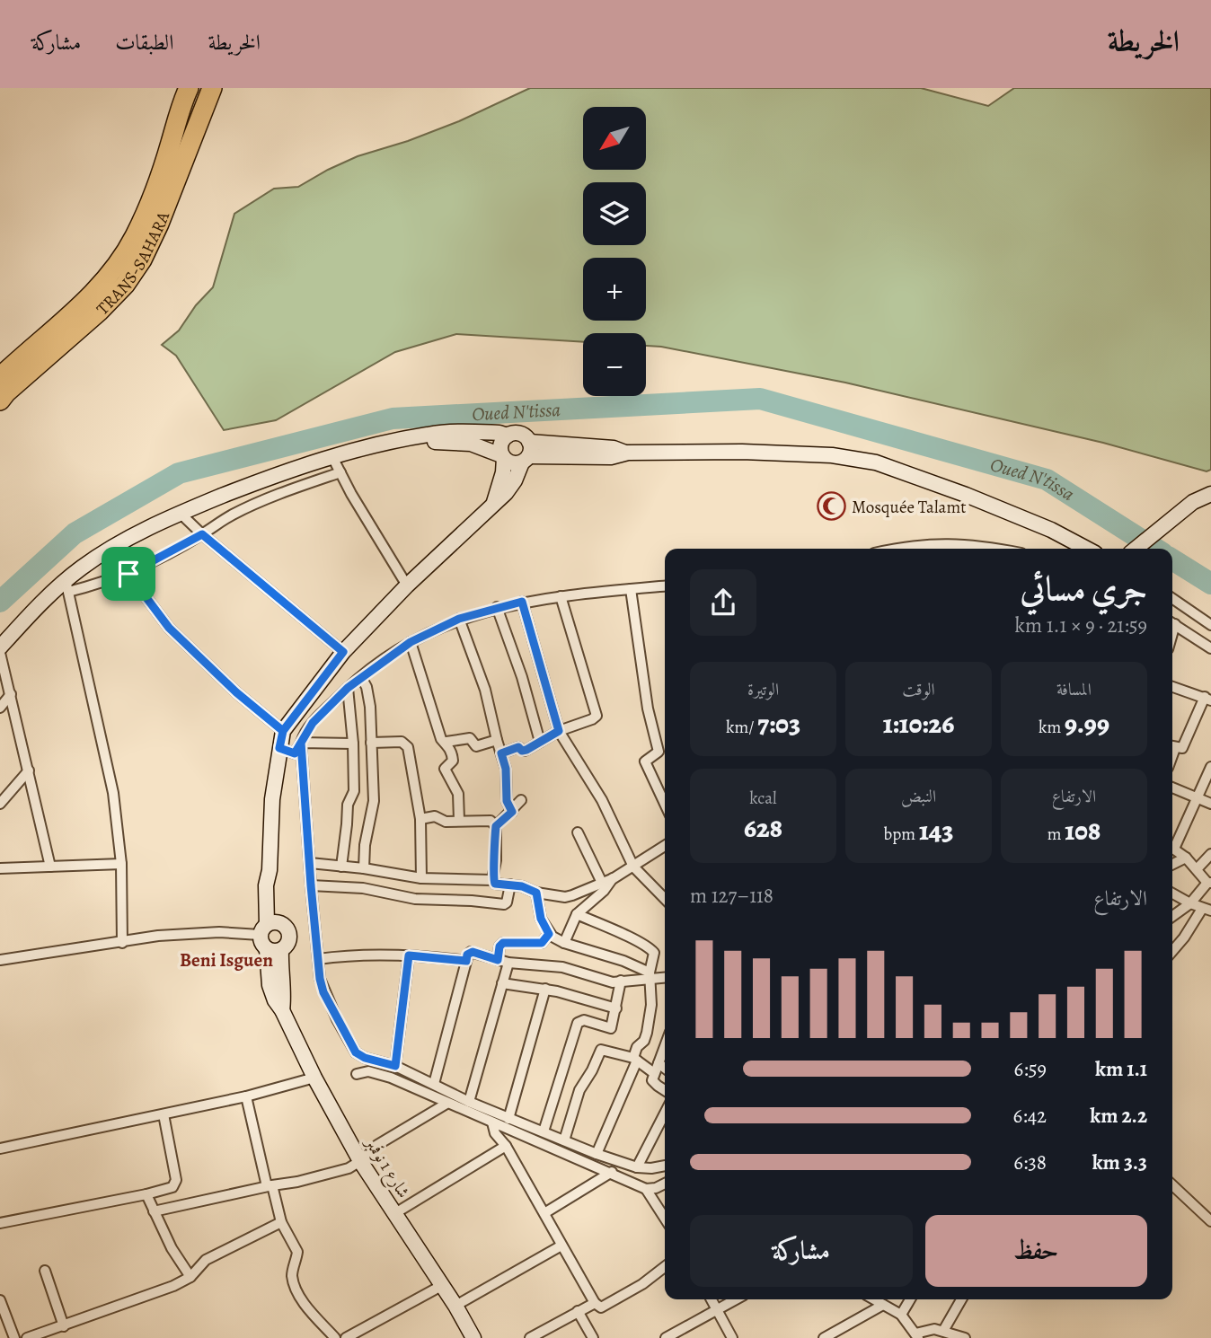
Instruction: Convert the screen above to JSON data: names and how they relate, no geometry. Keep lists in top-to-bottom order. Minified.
{"streets":{"highway":["TRANS-SAHARA"],"main road":["شارع 1 نوفمبر"]},"districts":["Beni Isguen"],"water":["Oued N'tissa"],"places":{"mosque":["Mosquée Talamt"]},"north":"bottom left","page":{"header":"الخريطة","nav":["الخريطة","الطبقات","مشاركة"],"map_buttons":["+","−"],"heading":["جري مسائي","21:59 · 9 × 1.1 km"],"stats":[["المسافة","9.99 km"],["الوقت","1:10:26"],["الوتيرة","7:03 /km"],["الارتفاع","108 m"],["النبض","143 bpm"],["kcal","628"]],"chart":["الارتفاع","118–127 m"],"list":[{"name":"1.1 km","note":"6:59"},{"name":"2.2 km","note":"6:42"},{"name":"3.3 km","note":"6:38"}],"buttons":["حفظ","مشاركة"]}}
